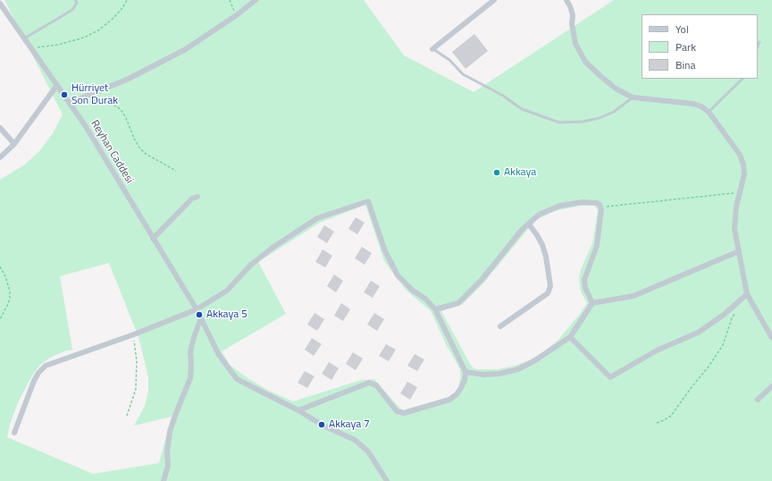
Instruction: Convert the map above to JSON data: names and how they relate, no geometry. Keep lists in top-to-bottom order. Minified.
{"streets":{"street":["Reyhan Caddesi"]},"places":["Hürriyet Son Durak","Akkaya","Akkaya 5","Akkaya 7"],"legend":["Yol","Park","Bina"]}
